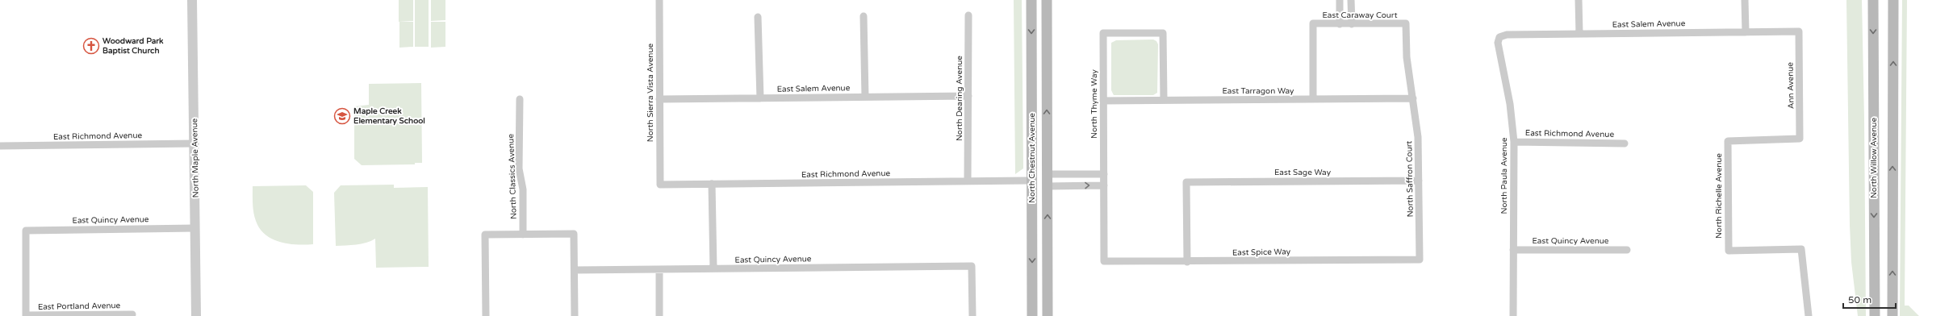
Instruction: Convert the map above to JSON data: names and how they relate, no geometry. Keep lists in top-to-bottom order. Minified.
{"streets":{"main road":["North Chestnut Avenue","North Willow Avenue"],"street":["East Caraway Court","East Salem Avenue","Ann Avenue","East Tarragon Way","North Sierra Vista Avenue","North Dearing Avenue","North Thyme Way","East Richmond Avenue","North Maple Avenue","East Sage Way","North Paula Avenue","North Classics Avenue","North Saffron Court","North Richelle Avenue","East Quincy Avenue","East Spice Way","East Portland Avenue"]},"crossings":[["East Caraway Court","East Tarragon Way"],["East Caraway Court","North Saffron Court"],["East Salem Avenue","Ann Avenue"],["East Salem Avenue","North Sierra Vista Avenue"],["East Salem Avenue","North Dearing Avenue"],["East Salem Avenue","North Paula Avenue"],["Ann Avenue","North Richelle Avenue"],["East Tarragon Way","North Thyme Way"],["East Tarragon Way","North Saffron Court"],["North Sierra Vista Avenue","East Richmond Avenue"],["North Dearing Avenue","East Richmond Avenue"],["North Thyme Way","East Spice Way"],["East Richmond Avenue","North Maple Avenue"],["East Richmond Avenue","North Chestnut Avenue"],["East Richmond Avenue","North Paula Avenue"],["North Maple Avenue","East Quincy Avenue"],["East Sage Way","North Saffron Court"],["East Sage Way","East Spice Way"],["North Paula Avenue","East Quincy Avenue"],["North Saffron Court","East Spice Way"],["East Quincy Avenue","East Portland Avenue"]],"places":{"church":["Woodward Park Baptist Church"],"school or university":["Maple Creek Elementary School"]},"scale_bar":"50 m"}
